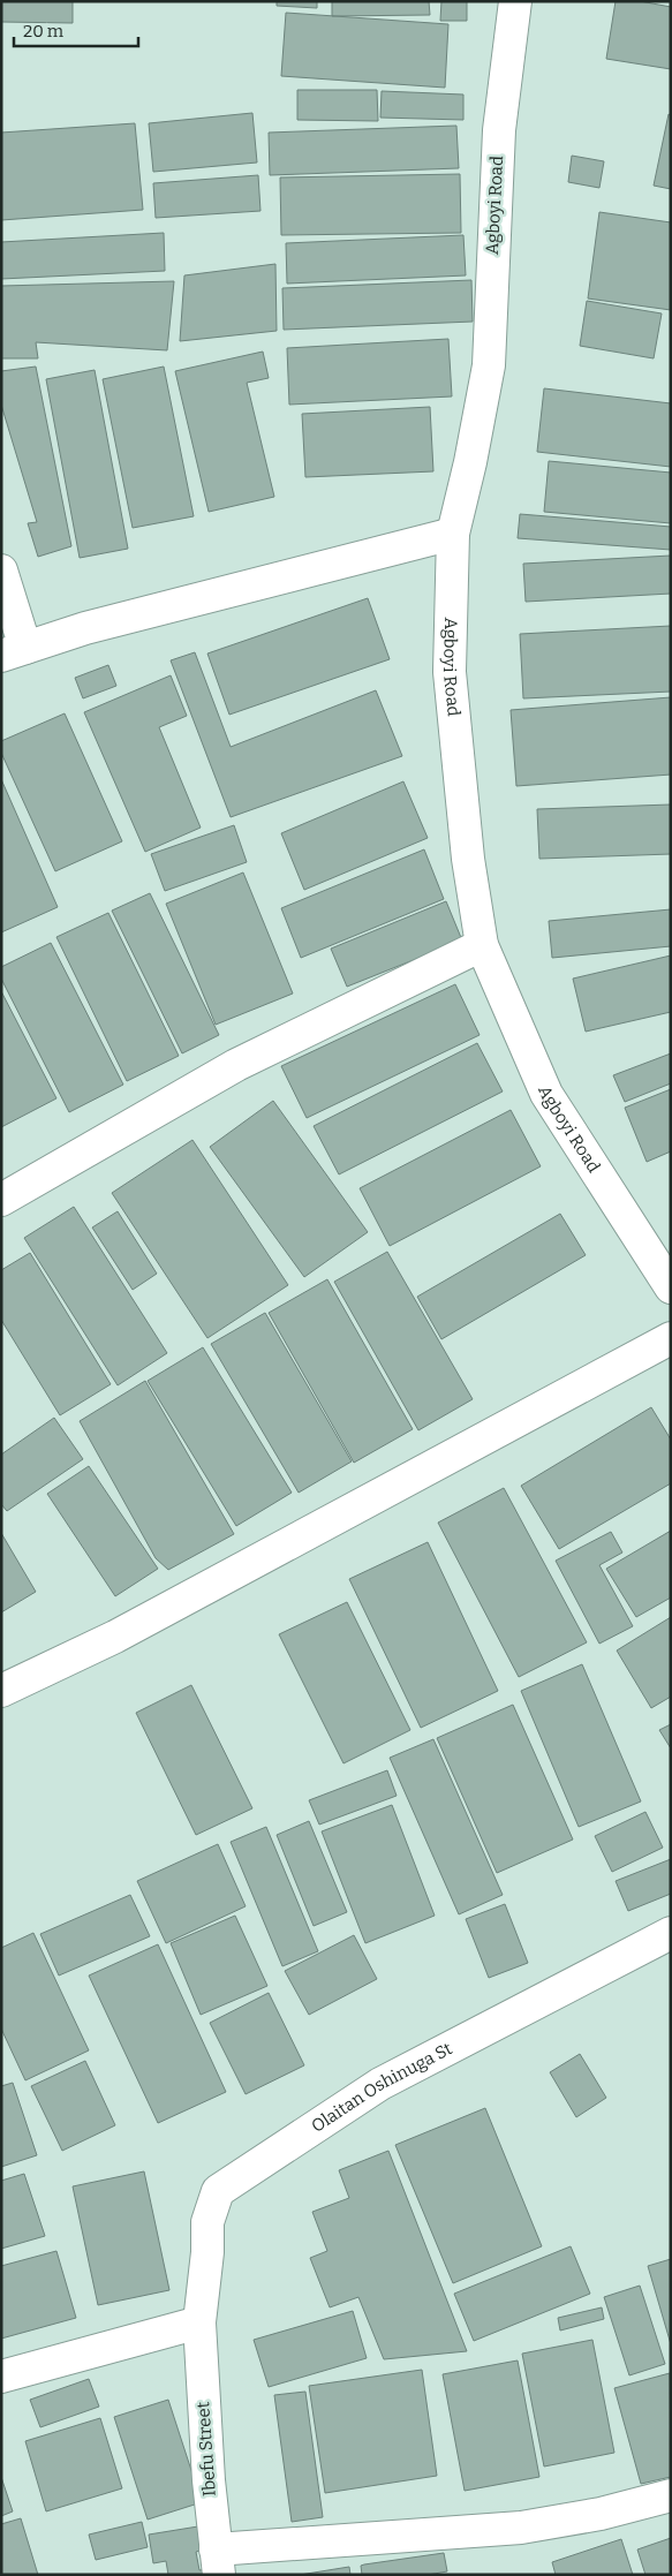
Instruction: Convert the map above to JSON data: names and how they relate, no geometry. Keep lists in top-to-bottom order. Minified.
{"streets":{"street":["Agboyi Road","Olaitan Oshinuga St","Ibefu Street"]},"crossings":[["Olaitan Oshinuga St","Ibefu Street"]],"scale_bar":"20 m"}
